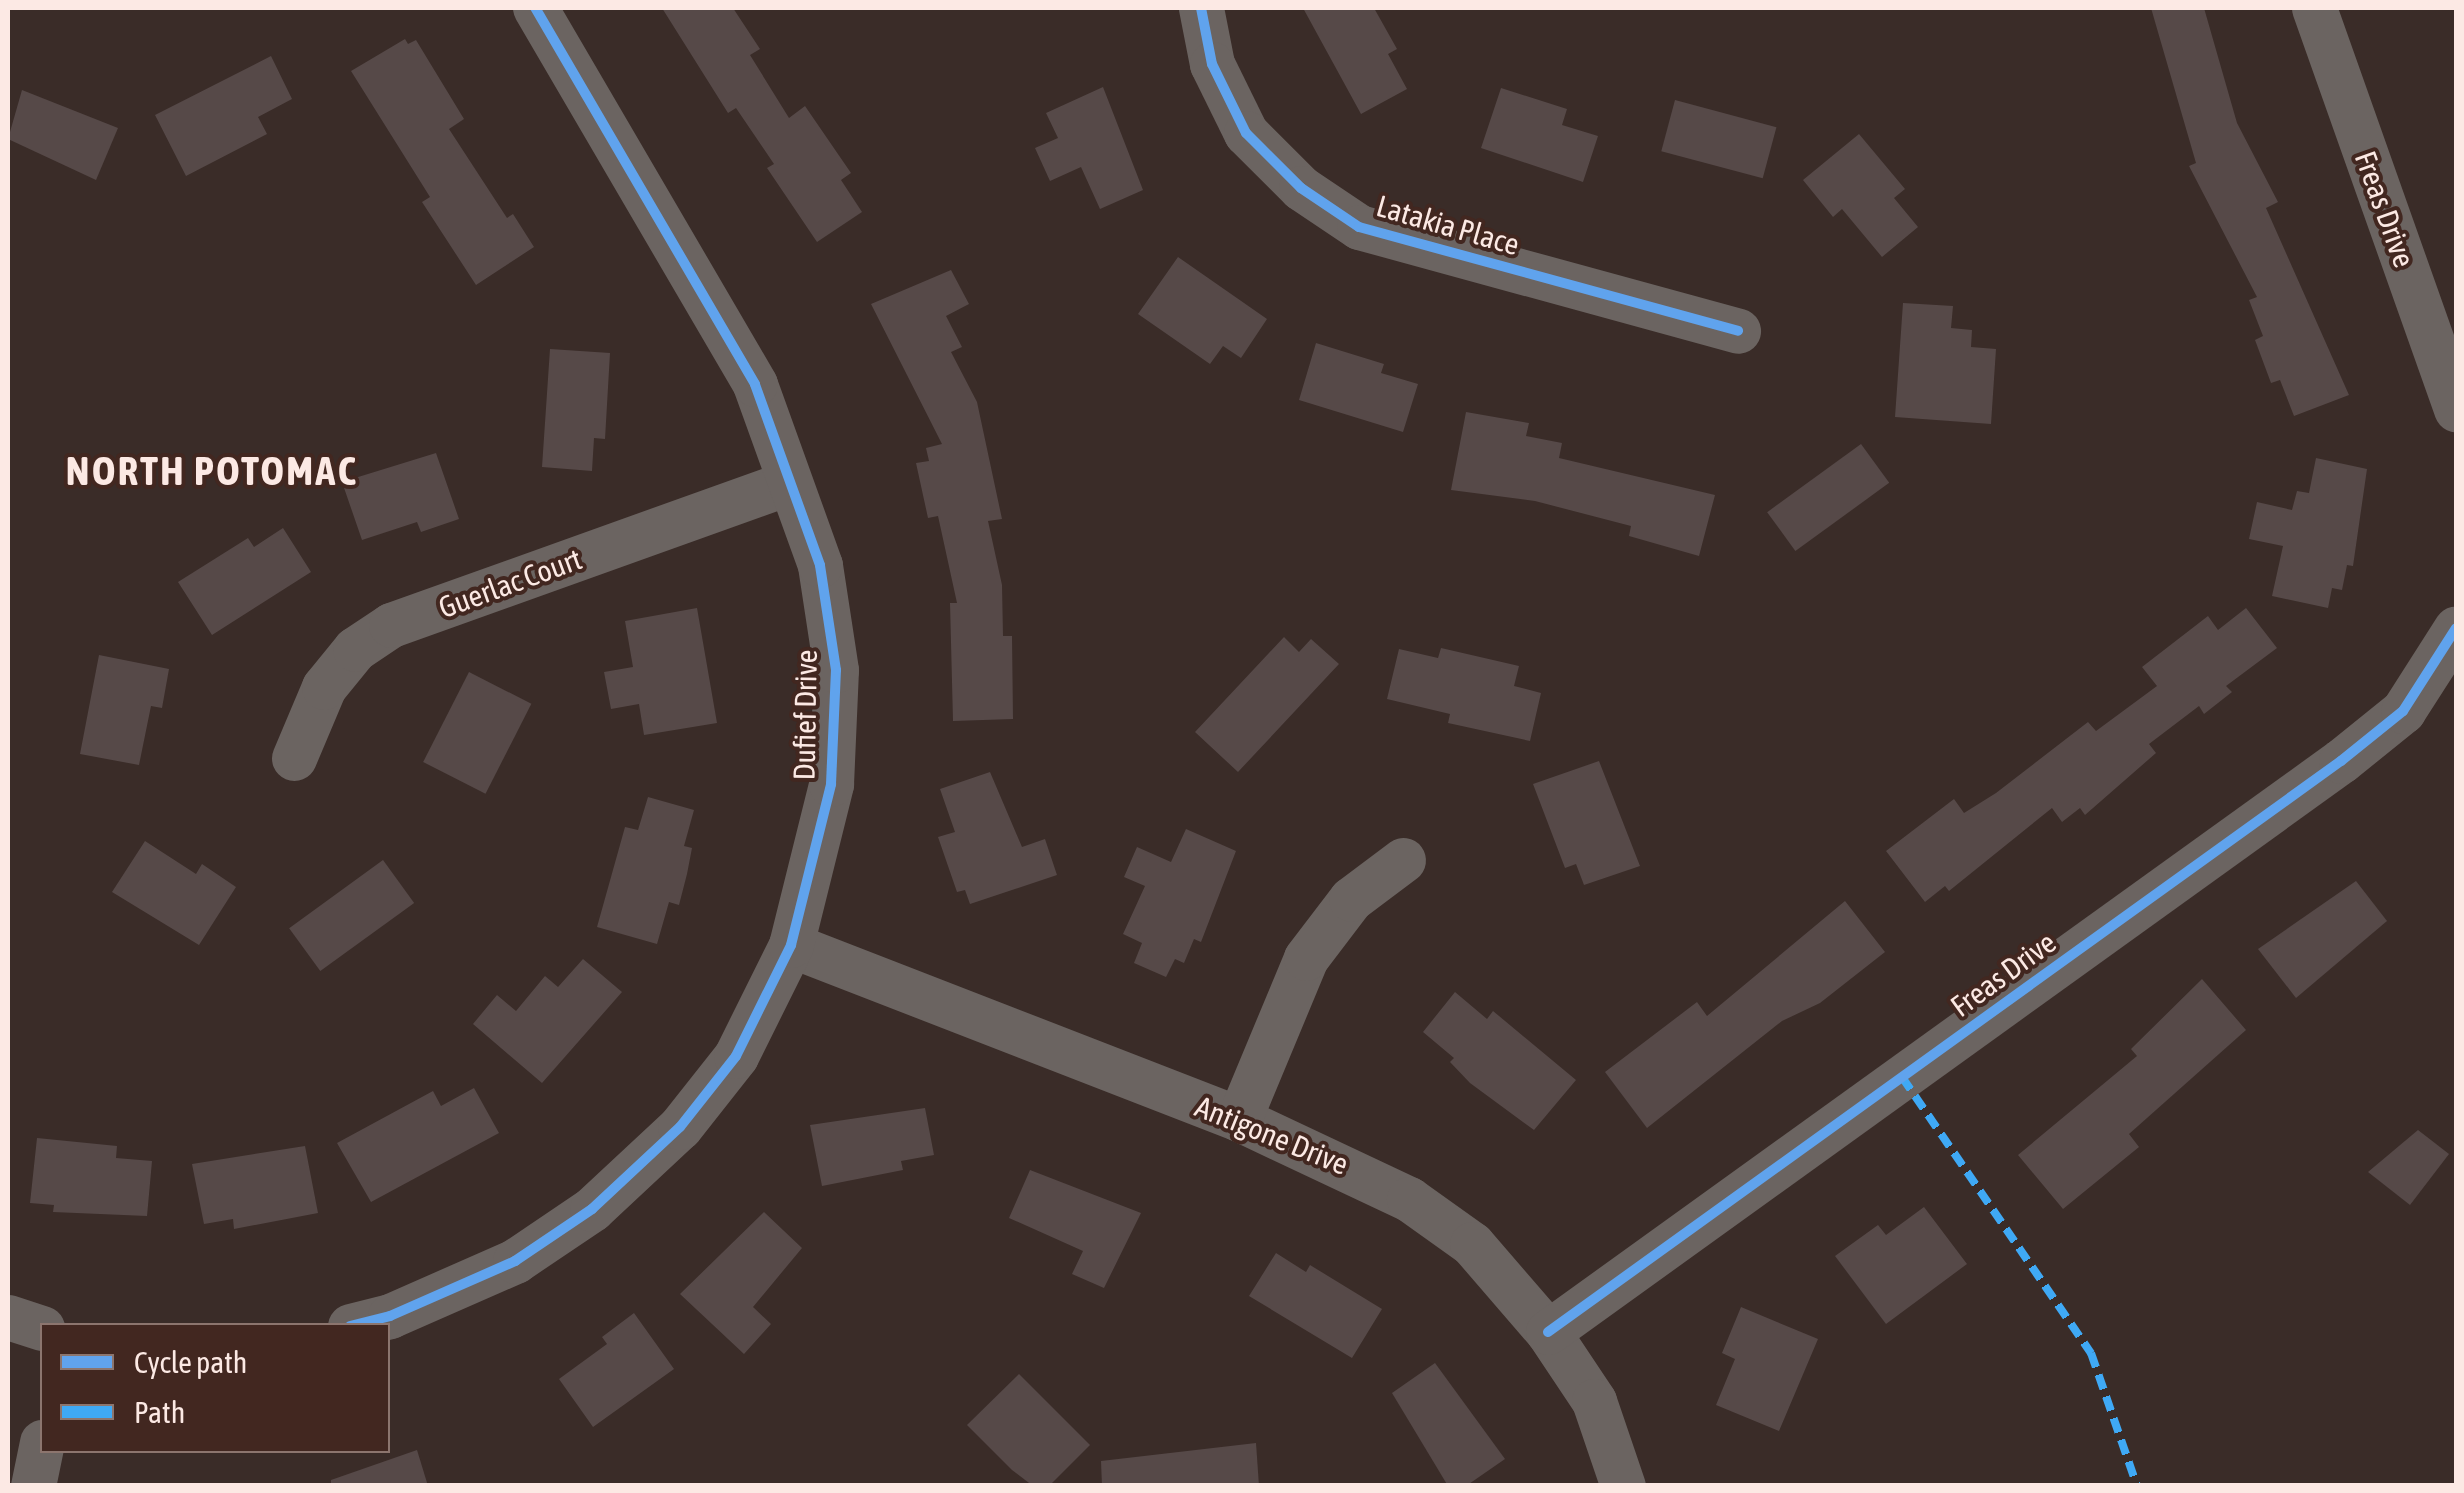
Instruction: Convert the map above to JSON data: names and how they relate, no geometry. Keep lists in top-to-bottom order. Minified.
{"streets":{"street":["Freas Drive","Latakia Place","Guerlac Court","Dufief Drive","Antigone Drive"]},"crossings":[["Freas Drive","Antigone Drive"],["Guerlac Court","Dufief Drive"],["Dufief Drive","Antigone Drive"]],"districts":["NORTH POTOMAC"],"legend":["Cycle path","Path"]}
